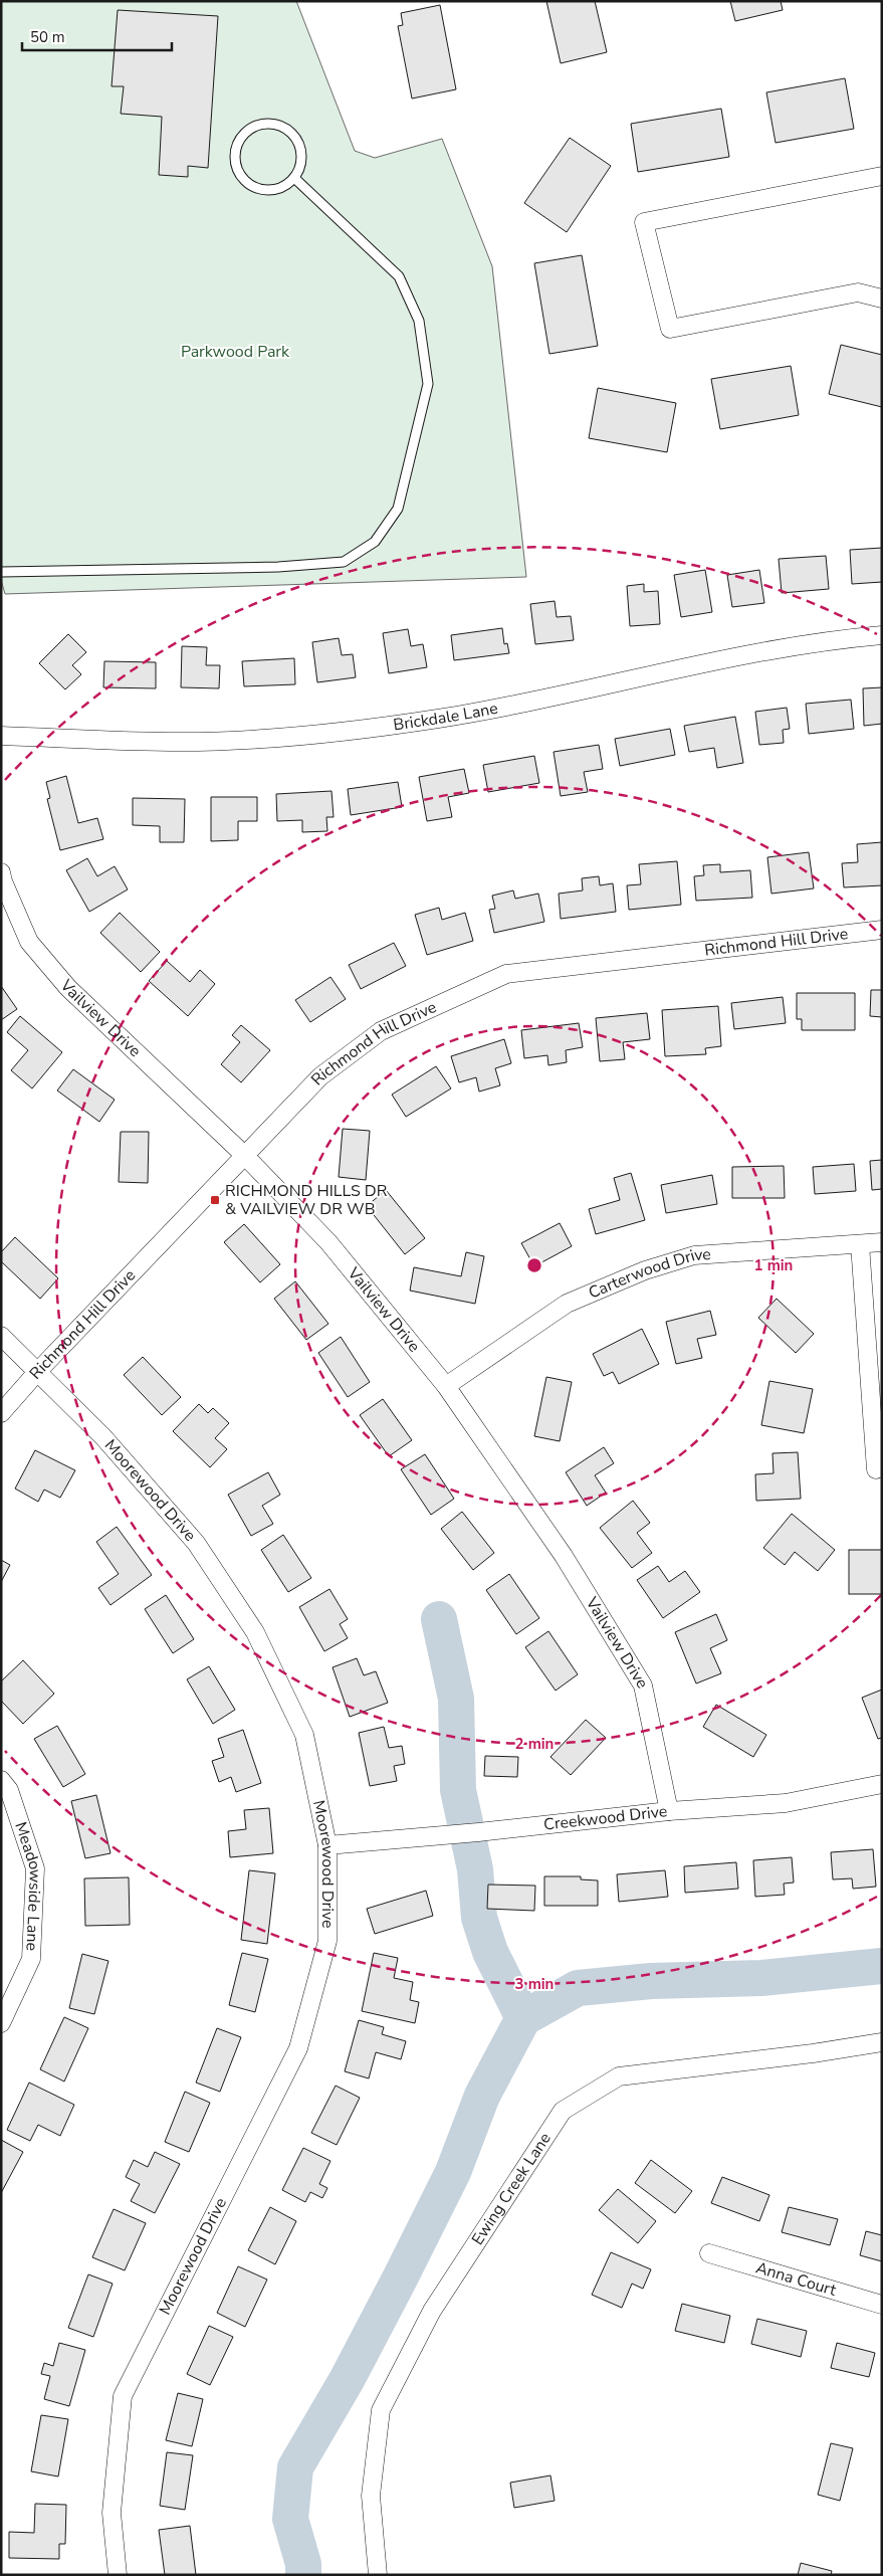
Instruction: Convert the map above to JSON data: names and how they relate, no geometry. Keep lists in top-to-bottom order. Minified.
{"streets":{"street":["Brickdale Lane","Richmond Hill Drive","Vailview Drive","Carterwood Drive","Moorewood Drive","Creekwood Drive","Meadowside Lane","Ewing Creek Lane","Anna Court"]},"crossings":[["Richmond Hill Drive","Vailview Drive"],["Richmond Hill Drive","Moorewood Drive"],["Vailview Drive","Carterwood Drive"],["Vailview Drive","Creekwood Drive"],["Moorewood Drive","Creekwood Drive"]],"parks":["Parkwood Park"],"places":{"transit":["RICHMOND HILLS DR & VAILVIEW DR WB"]},"scale_bar":"50 m","rings":["1 min","2 min","3 min"]}
